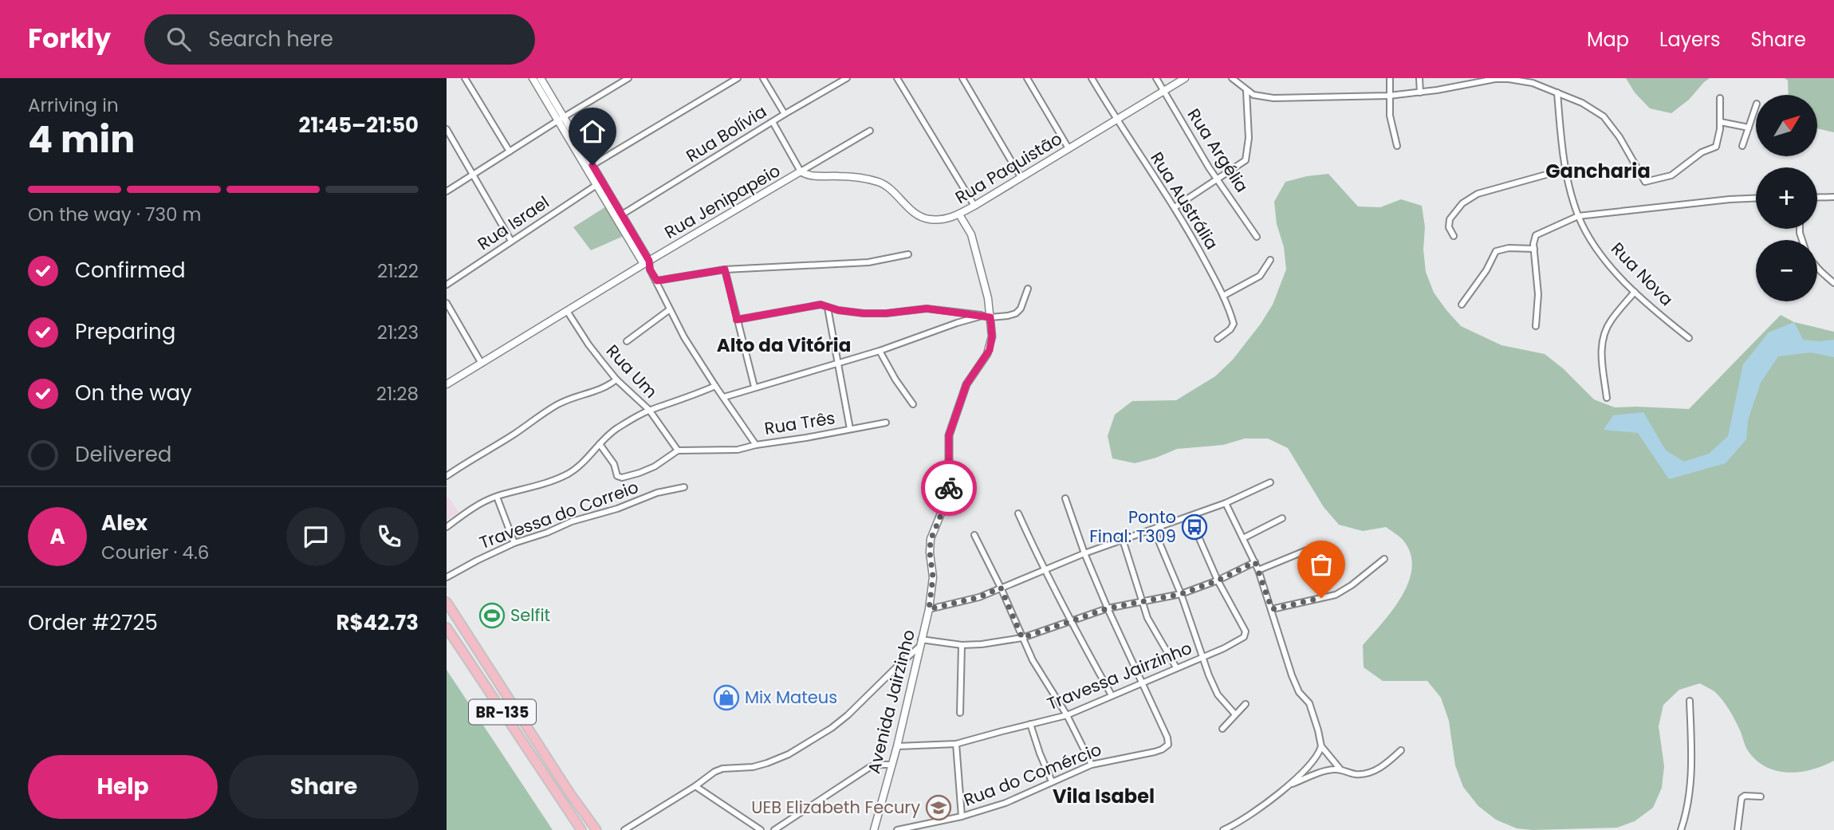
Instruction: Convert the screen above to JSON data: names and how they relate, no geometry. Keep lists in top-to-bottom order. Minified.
{"streets":{"highway":["BR-135"],"street":["Rua Bolívia","Rua Argélia","Rua Paquistão","Rua Austrália","Rua Jenipapeio","Rua Israel","Rua Nova","Rua Um","Rua Três","Travessa do Correio","Travessa Jairzinho","Avenida Jairzinho","Rua do Comércio"]},"crossings":[["Rua Argélia","Rua Paquistão"],["Rua Paquistão","Rua Austrália"],["Rua Paquistão","Rua Jenipapeio"],["Rua Paquistão","Avenida Jairzinho"],["Rua Jenipapeio","Rua Um"],["Rua Jenipapeio","Rua Três"],["Travessa Jairzinho","Avenida Jairzinho"],["Travessa Jairzinho","Rua do Comércio"]],"districts":["Gancharia","Alto da Vitória","Vila Isabel"],"places":{"bus stop":["Ponto Final: T309"],"sports":["Selfit"],"shop":["Mix Mateus"],"school or university":["UEB Elizabeth Fecury"]},"north":"top right","page":{"header":"Forkly","search":"Search here","nav":["Map","Layers","Share"],"heading":["4 min","Arriving in","21:45–21:50"],"panel":["Alex","Courier · 4.6","Order #2725","R$42.73"],"map_buttons":["+","−"],"bar":"On the way · 730 m","list":[["Confirmed","21:22"],["Preparing","21:23"],["On the way","21:28"],"Delivered"],"round":"A","buttons":["Help","Share"]}}
